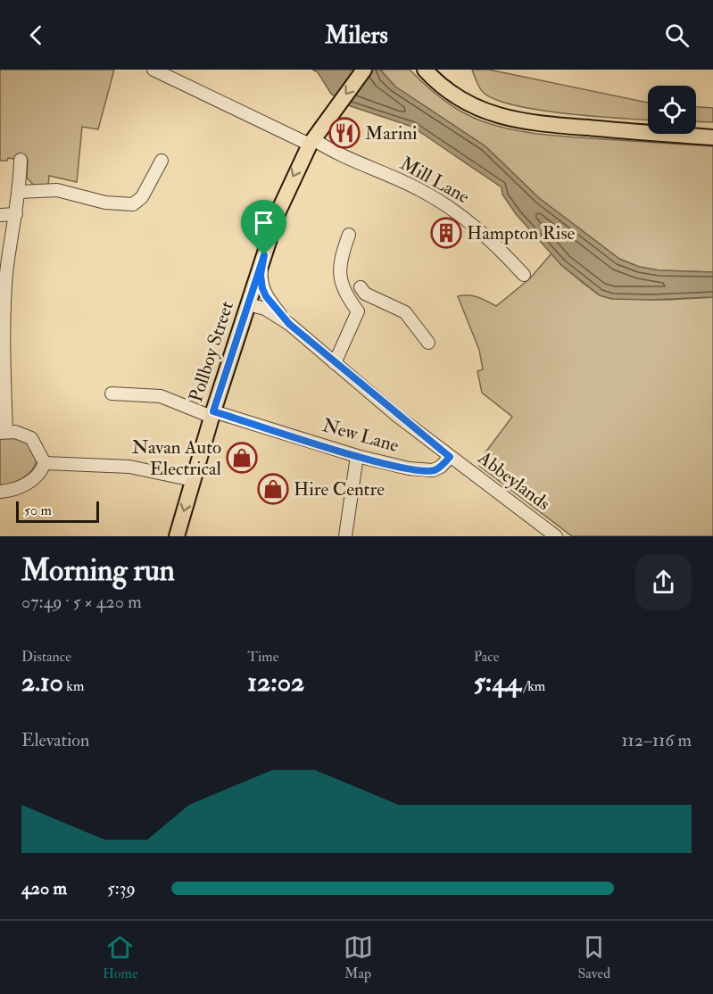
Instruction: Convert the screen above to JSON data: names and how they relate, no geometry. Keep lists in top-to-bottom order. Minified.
{"streets":{"main road":["Pollboy Street"],"street":["Mill Lane","New Lane","Abbeylands"]},"crossings":[["Mill Lane","Pollboy Street"],["Pollboy Street","New Lane"],["New Lane","Abbeylands"]],"one_way":["Pollboy Street"],"places":{"restaurant":["Marini"],"building":["Hampton Rise"],"shop":["Navan Auto Electrical","Hire Centre"]},"scale_bar":"50 m","page":{"header":"Milers","scale":"50 m","heading":["Morning run","07:49 · 5 × 420 m"],"stats":[["Distance","2.10 km"],["Time","12:02"],["Pace","5:44 /km"]],"chart":["Elevation","112–116 m"],"list":[{"name":"420 m","note":"5:39"}],"tabs":["Home","Map","Saved"]}}
